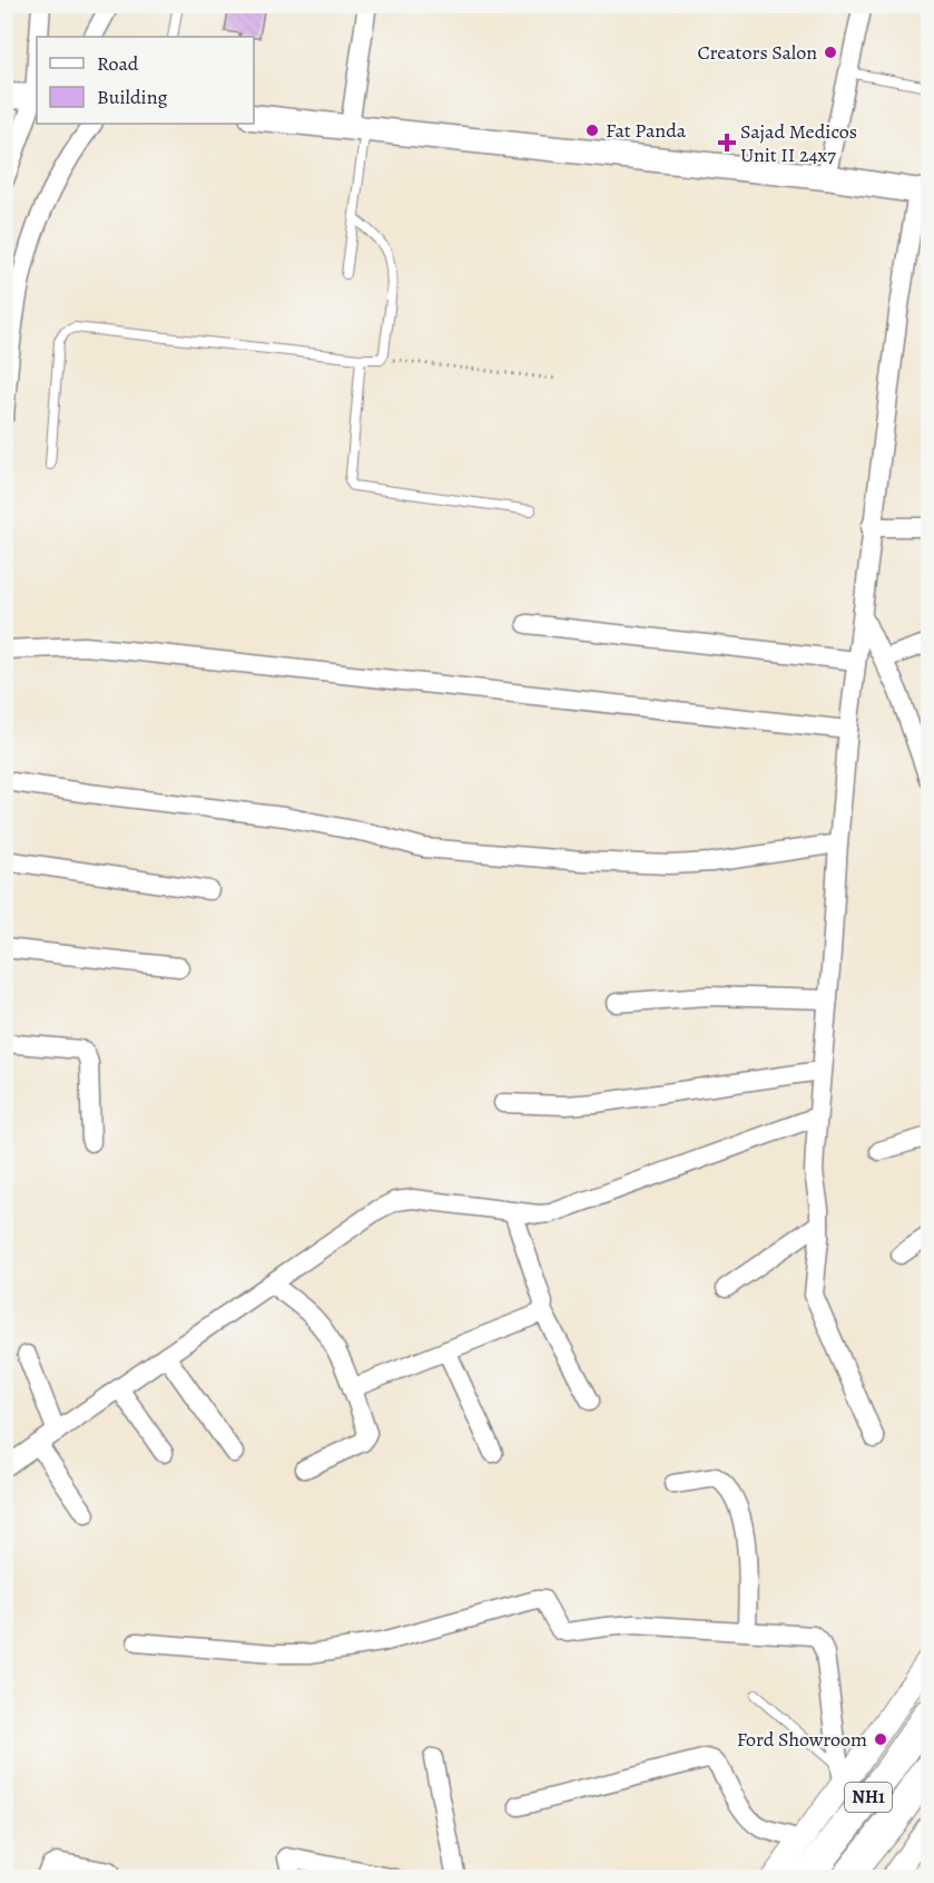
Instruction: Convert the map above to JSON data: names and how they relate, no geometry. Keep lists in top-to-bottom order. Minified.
{"streets":{"highway":["NH1"]},"places":{"other":["Creators Salon","Fat Panda","Ford Showroom"],"health":["Sajad Medicos Unit II 24x7"]},"legend":["Road","Building"]}
